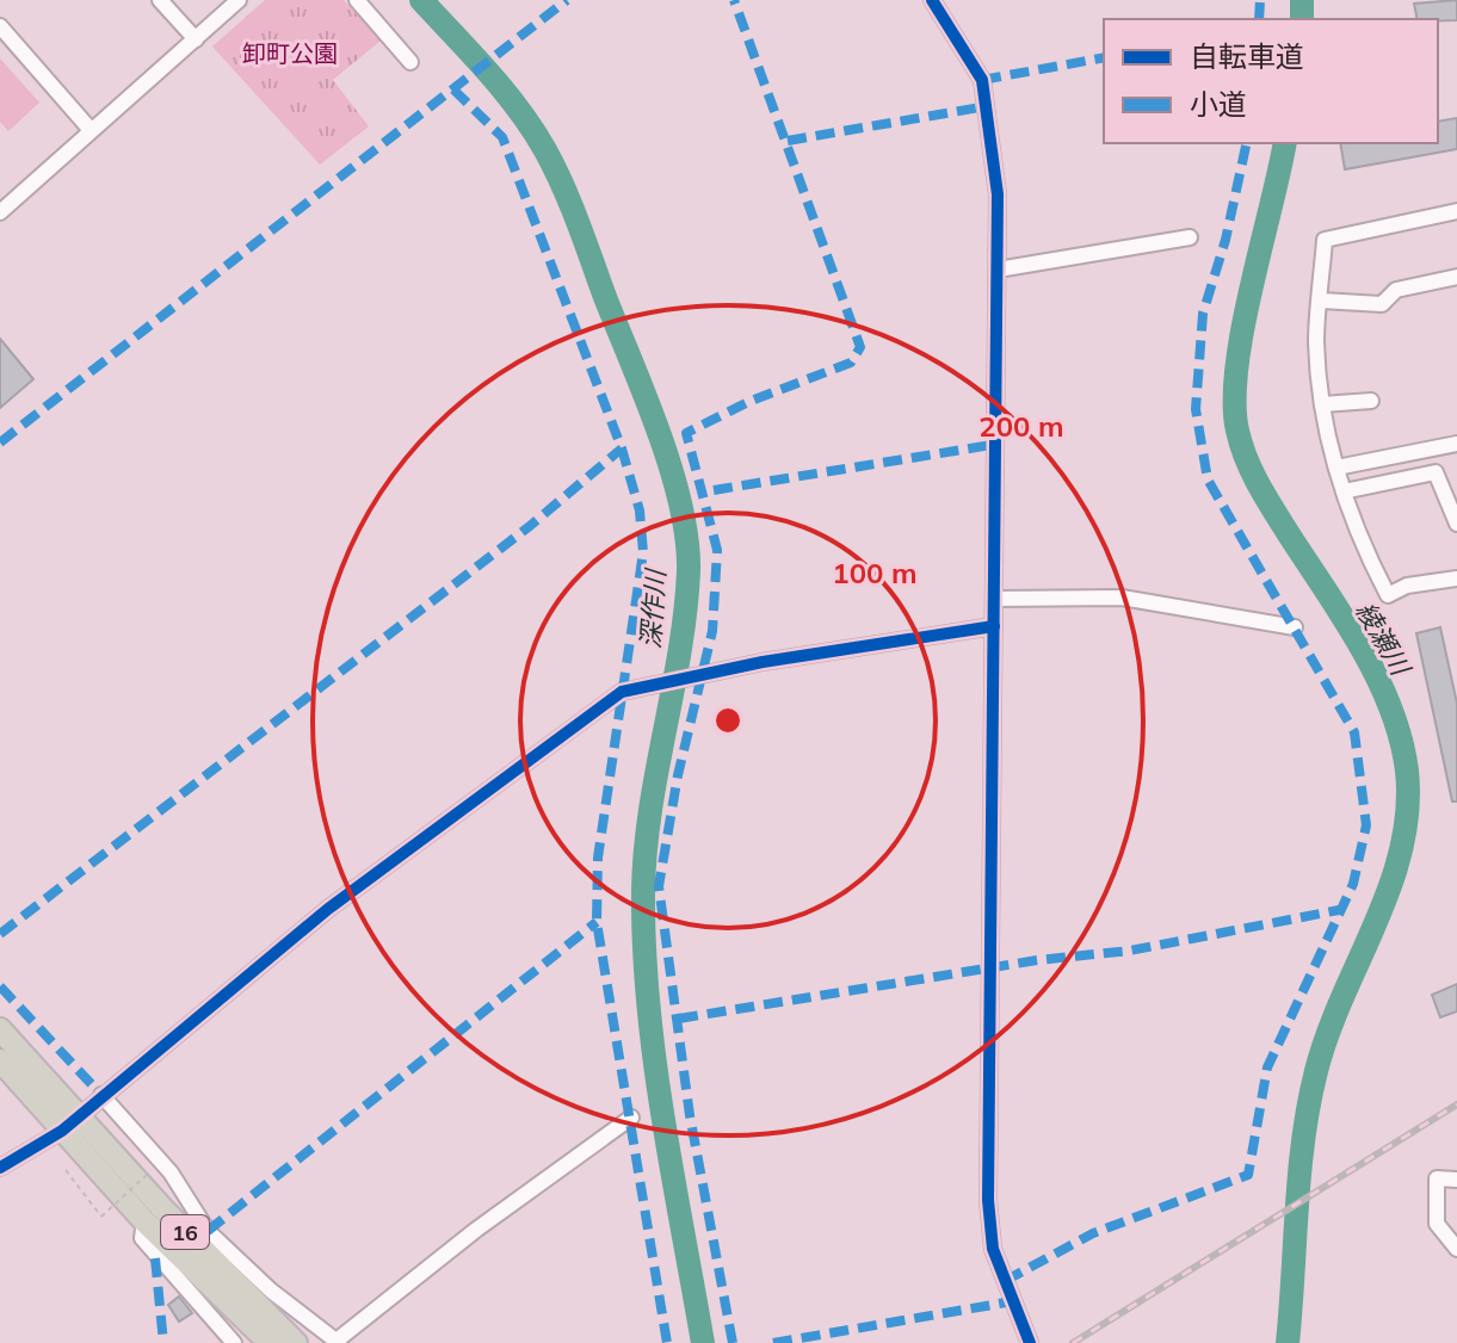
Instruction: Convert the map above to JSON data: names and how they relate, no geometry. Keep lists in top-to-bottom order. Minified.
{"streets":{"highway":["16"]},"water":["深作川","綾瀬川"],"parks":["卸町公園"],"legend":["自転車道","小道"],"rings":["200 m","100 m"]}
